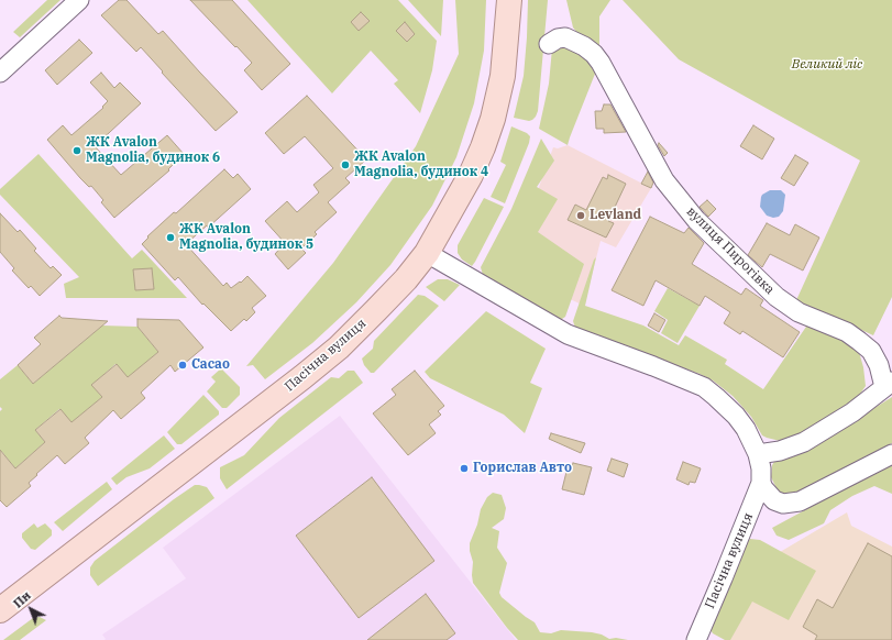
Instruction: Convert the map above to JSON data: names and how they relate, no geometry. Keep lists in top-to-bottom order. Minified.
{"streets":{"main road":["Пасічна вулиця"],"street":["вулиця Пирогівка"]},"parks":["Великий ліс"],"places":["ЖК Avalon Magnolia, будинок 6","ЖК Avalon Magnolia, будинок 4","Levland","ЖК Avalon Magnolia, будинок 5","Cacao","Горислав Авто"],"north":"top left"}
